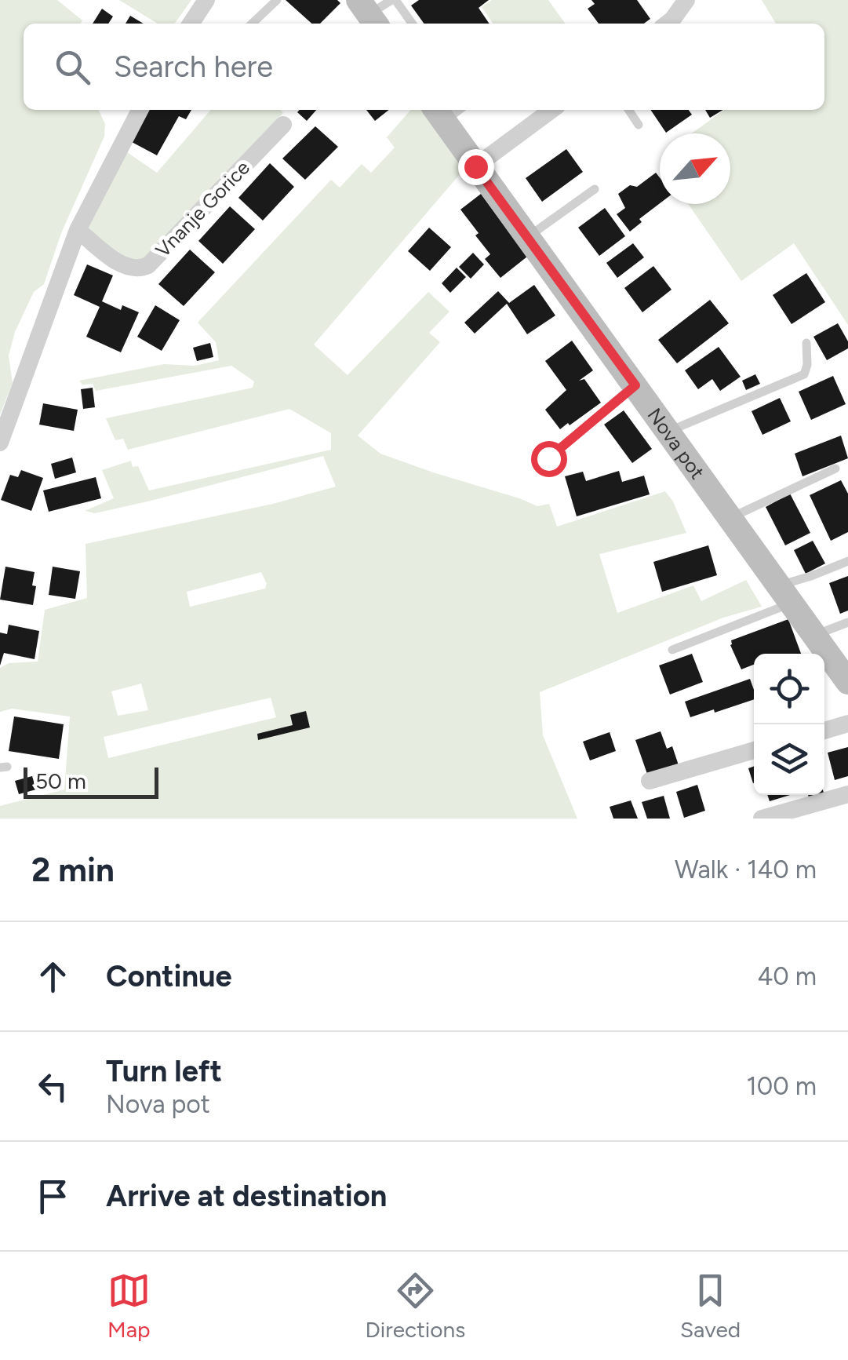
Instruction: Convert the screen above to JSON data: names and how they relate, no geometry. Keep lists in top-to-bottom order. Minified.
{"streets":{"street":["Vnanje Gorice","Nova pot"]},"scale_bar":"50 m","north":"top right","page":{"search":"Search here","scale":"50 m","heading":["2 min","Walk · 140 m"],"list":[["Continue","40 m"],["Turn left","Nova pot","100 m"],"Arrive at destination"],"nav":["Map","Directions","Saved"]}}
